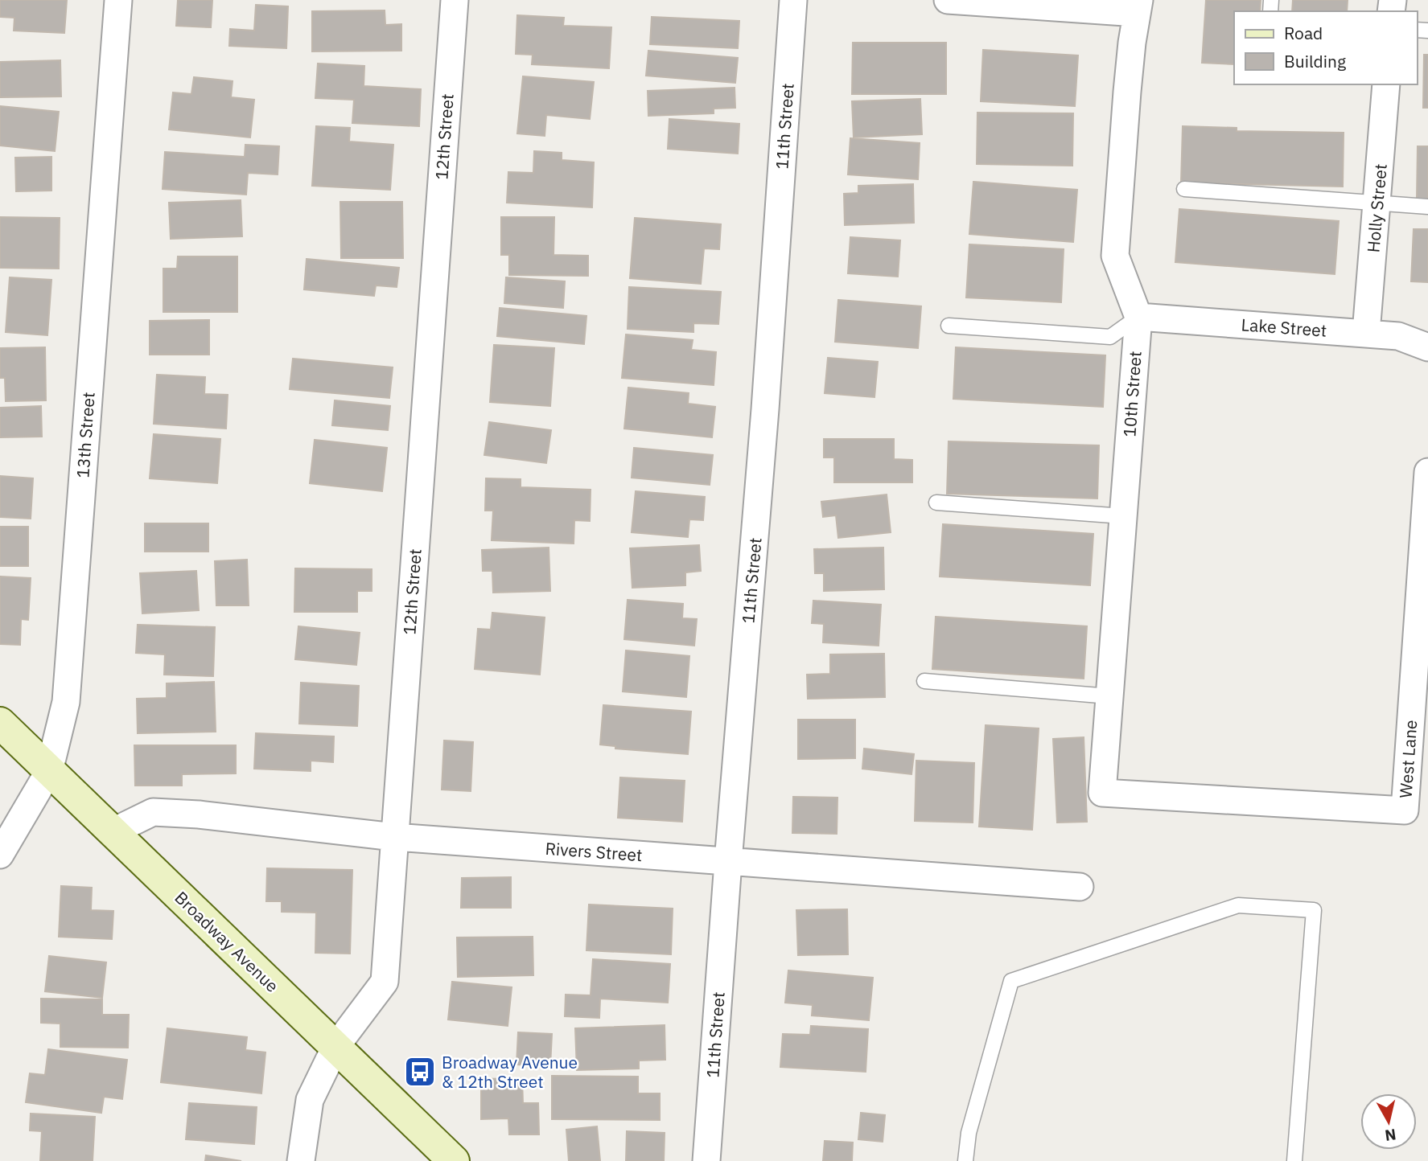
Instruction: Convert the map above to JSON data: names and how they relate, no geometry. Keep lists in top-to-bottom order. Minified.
{"streets":{"street":["11th Street","12th Street","Holly Street","Lake Street","10th Street","13th Street","West Lane","Rivers Street","Broadway Avenue"]},"crossings":[["11th Street","Rivers Street"],["12th Street","Rivers Street"],["12th Street","Broadway Avenue"],["Holly Street","Lake Street"],["Lake Street","10th Street"],["10th Street","West Lane"],["13th Street","Broadway Avenue"],["Rivers Street","Broadway Avenue"]],"places":{"bus stop":["Broadway Avenue & 12th Street"]},"legend":["Road","Building"],"north":"bottom"}
